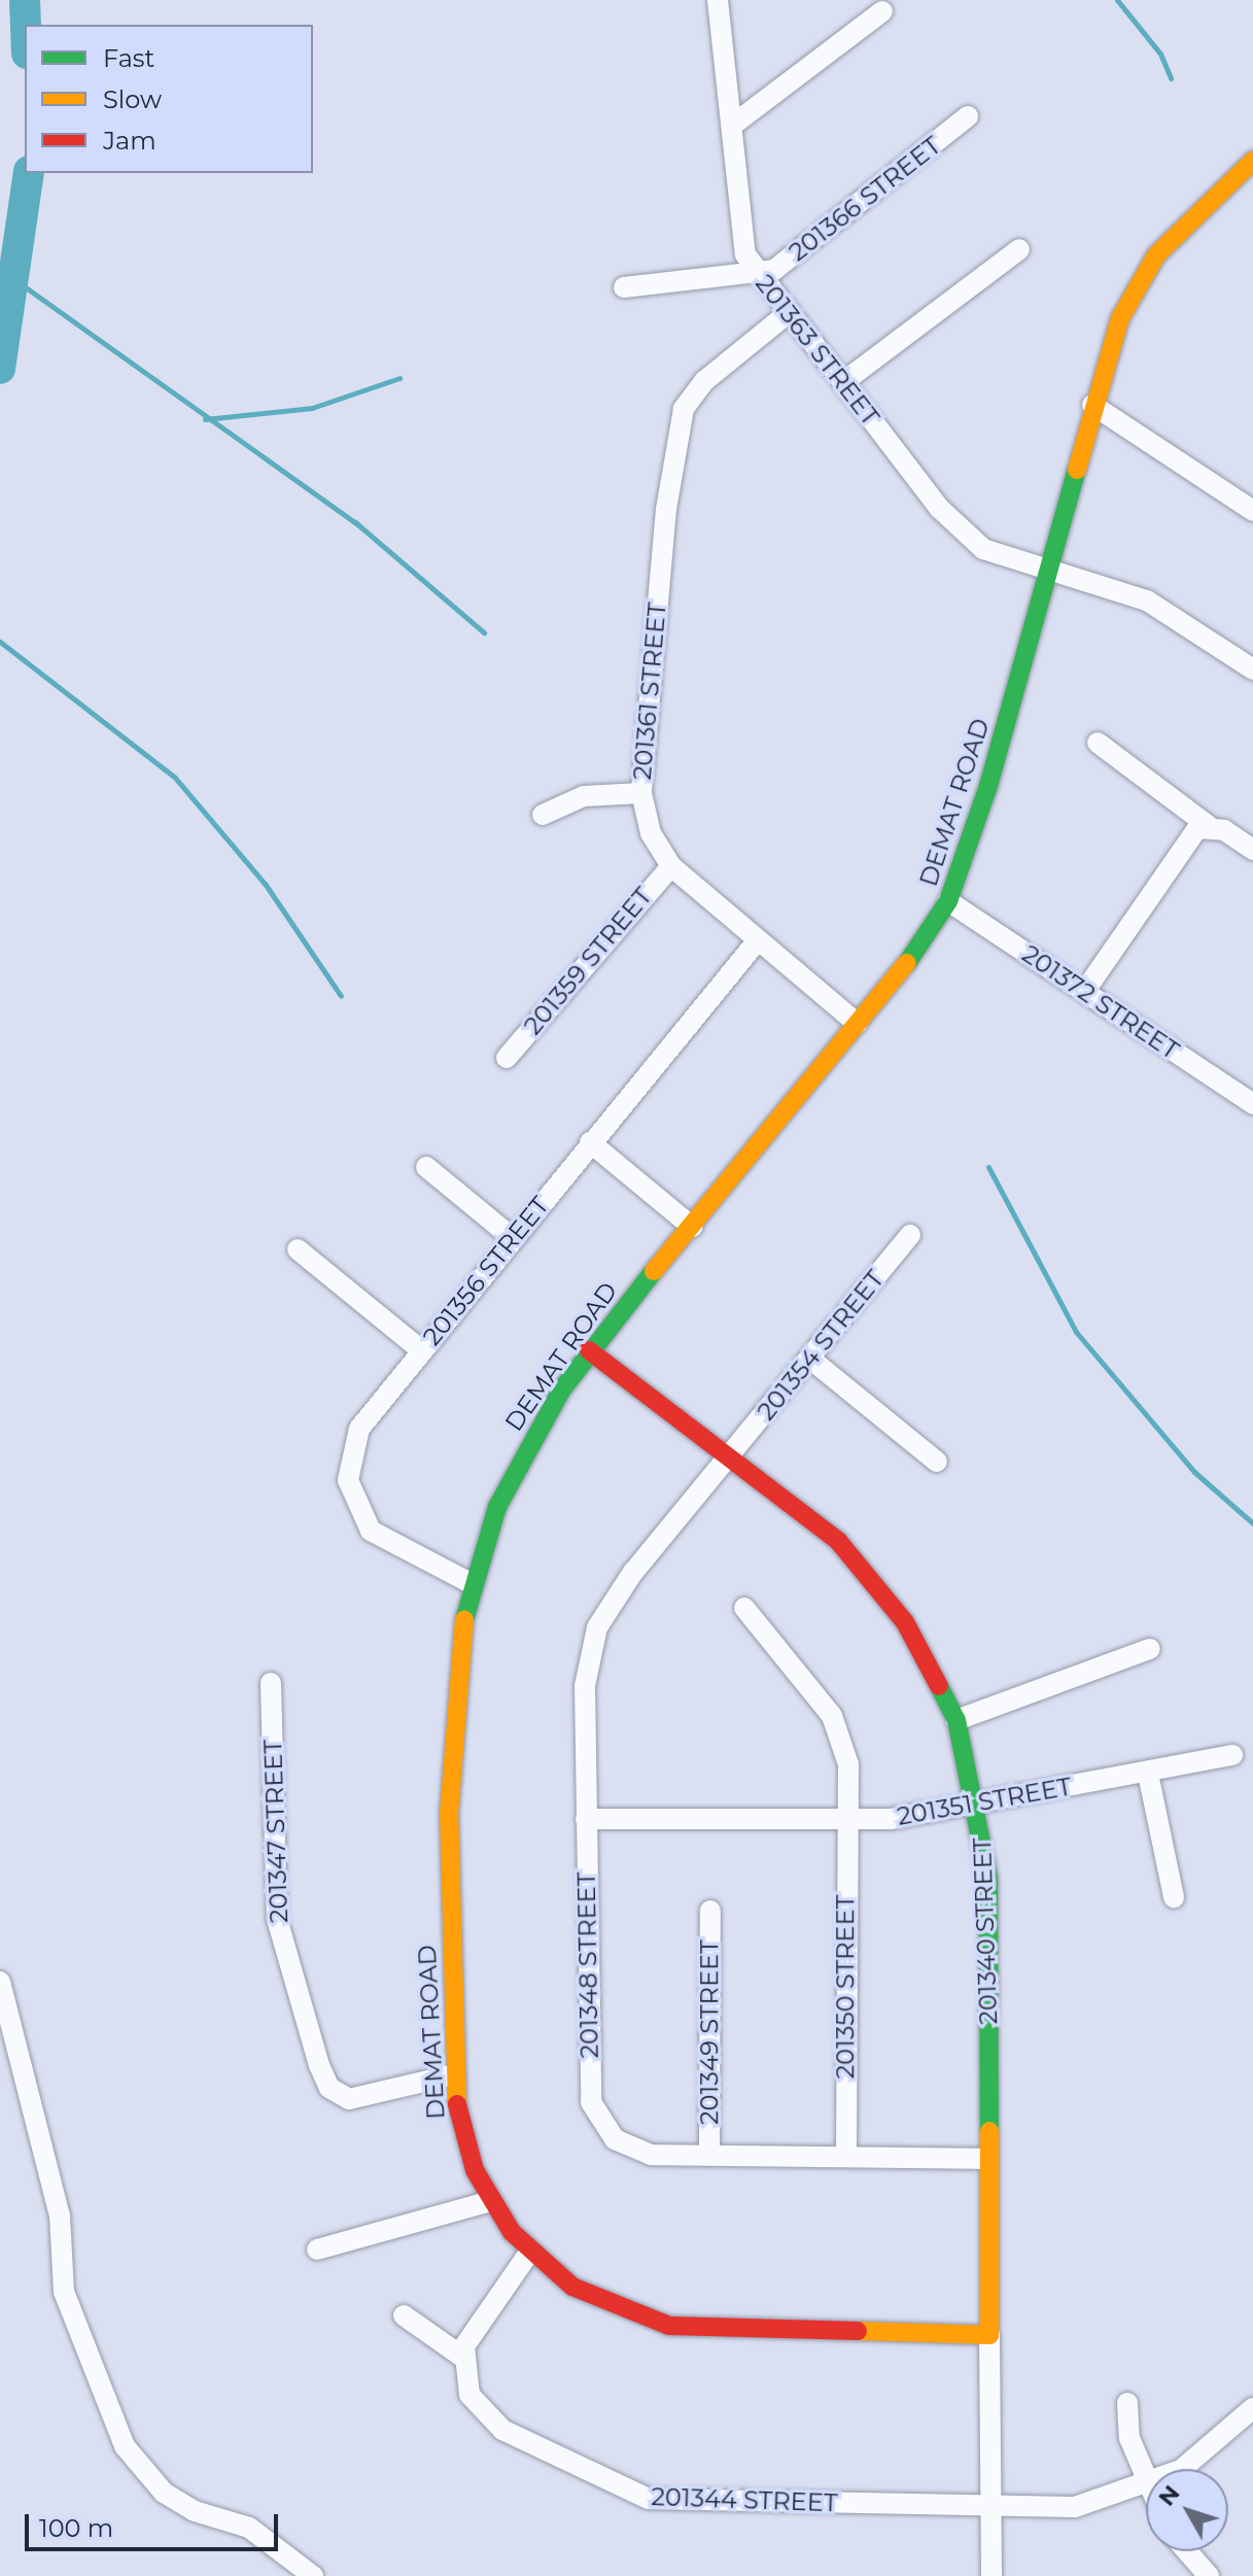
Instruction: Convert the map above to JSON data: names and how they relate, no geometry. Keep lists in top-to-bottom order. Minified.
{"streets":{"street":["201366 STREET","201363 STREET","201361 STREET","DEMAT ROAD","201359 STREET","201372 STREET","201356 STREET","201354 STREET","201351 STREET","201347 STREET","201340 STREET","201348 STREET","201350 STREET","201349 STREET","201344 STREET"]},"crossings":[["201366 STREET","201363 STREET"],["201363 STREET","201361 STREET"],["201363 STREET","DEMAT ROAD"],["201361 STREET","DEMAT ROAD"],["201361 STREET","201359 STREET"],["201361 STREET","201356 STREET"],["DEMAT ROAD","201372 STREET"],["DEMAT ROAD","201356 STREET"],["DEMAT ROAD","201347 STREET"],["DEMAT ROAD","201340 STREET"],["201354 STREET","201340 STREET"],["201354 STREET","201348 STREET"],["201351 STREET","201340 STREET"],["201351 STREET","201348 STREET"],["201351 STREET","201350 STREET"],["201340 STREET","201348 STREET"],["201340 STREET","201344 STREET"],["201348 STREET","201350 STREET"],["201348 STREET","201349 STREET"]],"legend":["Fast","Slow","Jam"],"scale_bar":"100 m","north":"top left"}
